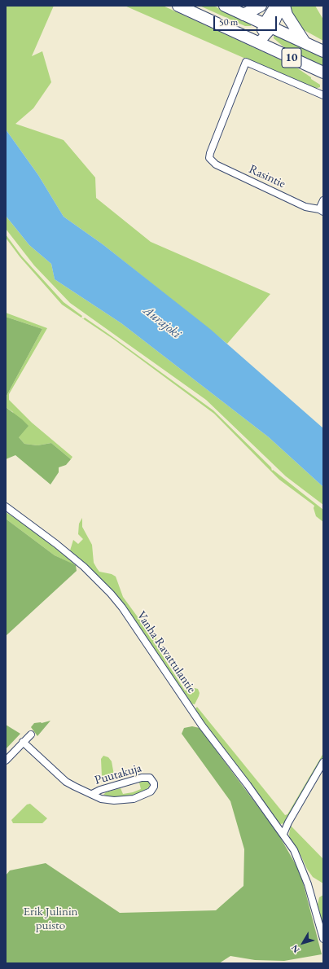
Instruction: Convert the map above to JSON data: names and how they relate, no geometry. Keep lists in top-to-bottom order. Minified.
{"streets":{"highway":["10"],"street":["Rasintie","Vanha Ravattulantie","Puutakuja"]},"water":["Aurajoki"],"parks":["Erik Julinin puisto"],"scale_bar":"50 m","north":"bottom left"}
